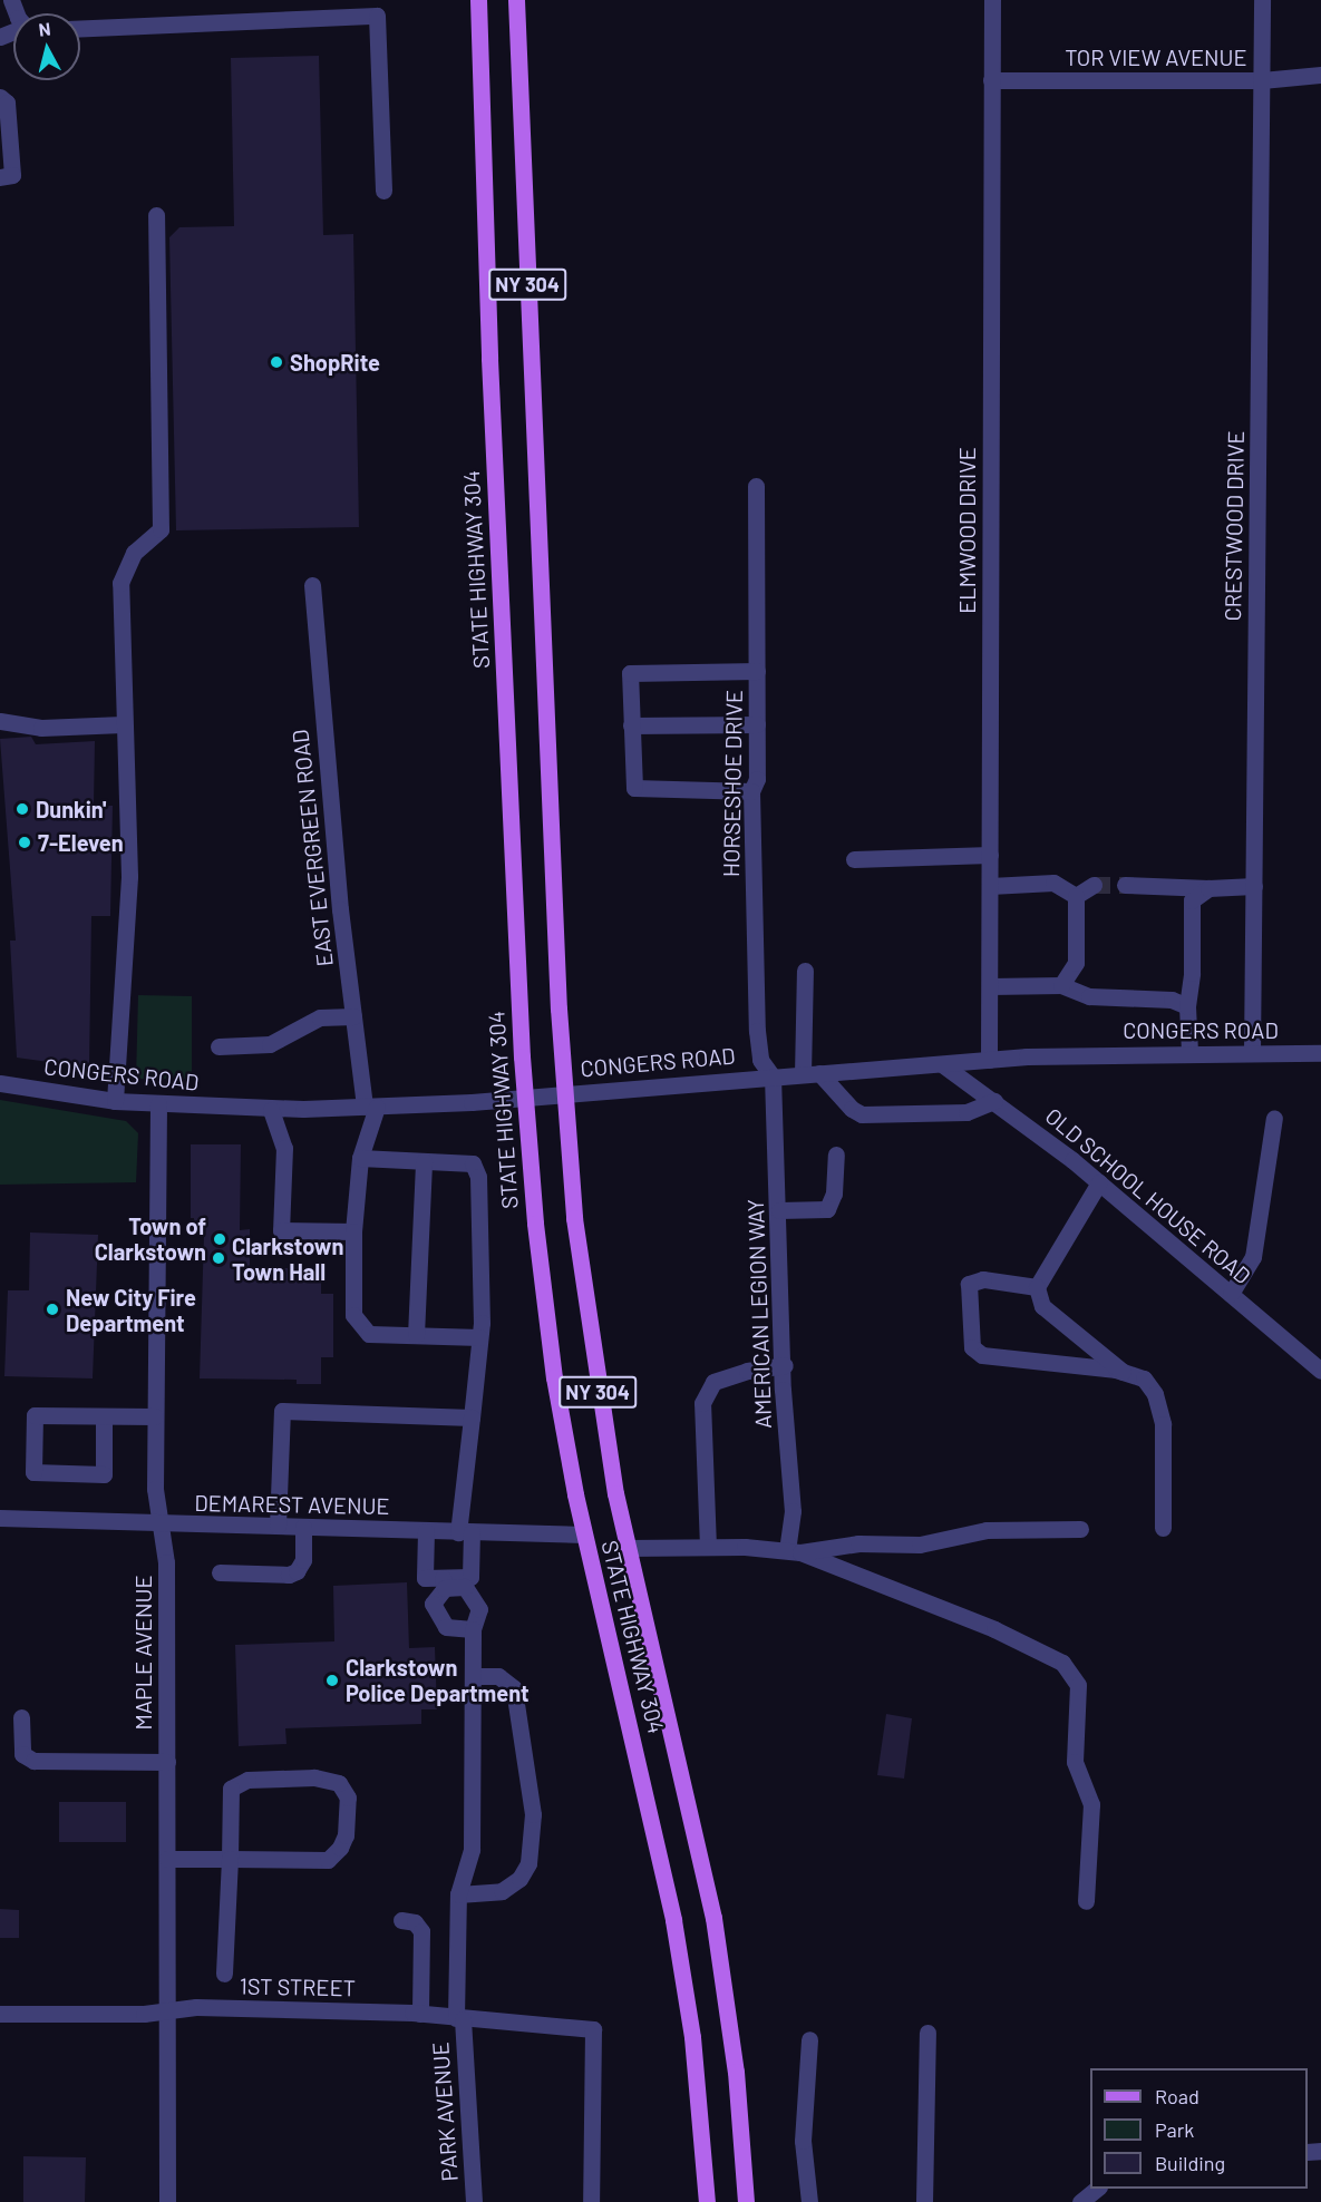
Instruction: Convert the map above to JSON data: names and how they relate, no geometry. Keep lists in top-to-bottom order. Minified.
{"streets":{"main road":["NY 304","STATE HIGHWAY 304"],"street":["TOR VIEW AVENUE","CRESTWOOD DRIVE","ELMWOOD DRIVE","HORSESHOE DRIVE","EAST EVERGREEN ROAD","CONGERS ROAD","OLD SCHOOL HOUSE ROAD","AMERICAN LEGION WAY","DEMAREST AVENUE","MAPLE AVENUE","1ST STREET","PARK AVENUE"]},"crossings":[["TOR VIEW AVENUE","CRESTWOOD DRIVE"],["TOR VIEW AVENUE","ELMWOOD DRIVE"],["CRESTWOOD DRIVE","CONGERS ROAD"],["ELMWOOD DRIVE","CONGERS ROAD"],["STATE HIGHWAY 304","CONGERS ROAD"],["STATE HIGHWAY 304","DEMAREST AVENUE"],["HORSESHOE DRIVE","CONGERS ROAD"],["HORSESHOE DRIVE","AMERICAN LEGION WAY"],["EAST EVERGREEN ROAD","CONGERS ROAD"],["CONGERS ROAD","OLD SCHOOL HOUSE ROAD"],["CONGERS ROAD","AMERICAN LEGION WAY"],["CONGERS ROAD","MAPLE AVENUE"],["DEMAREST AVENUE","MAPLE AVENUE"],["MAPLE AVENUE","1ST STREET"],["1ST STREET","PARK AVENUE"]],"places":["ShopRite","Dunkin'","7-Eleven","Town of Clarkstown","Clarkstown Town Hall","New City Fire Department","Clarkstown Police Department"],"legend":["Road","Park","Building"],"north":"top"}
